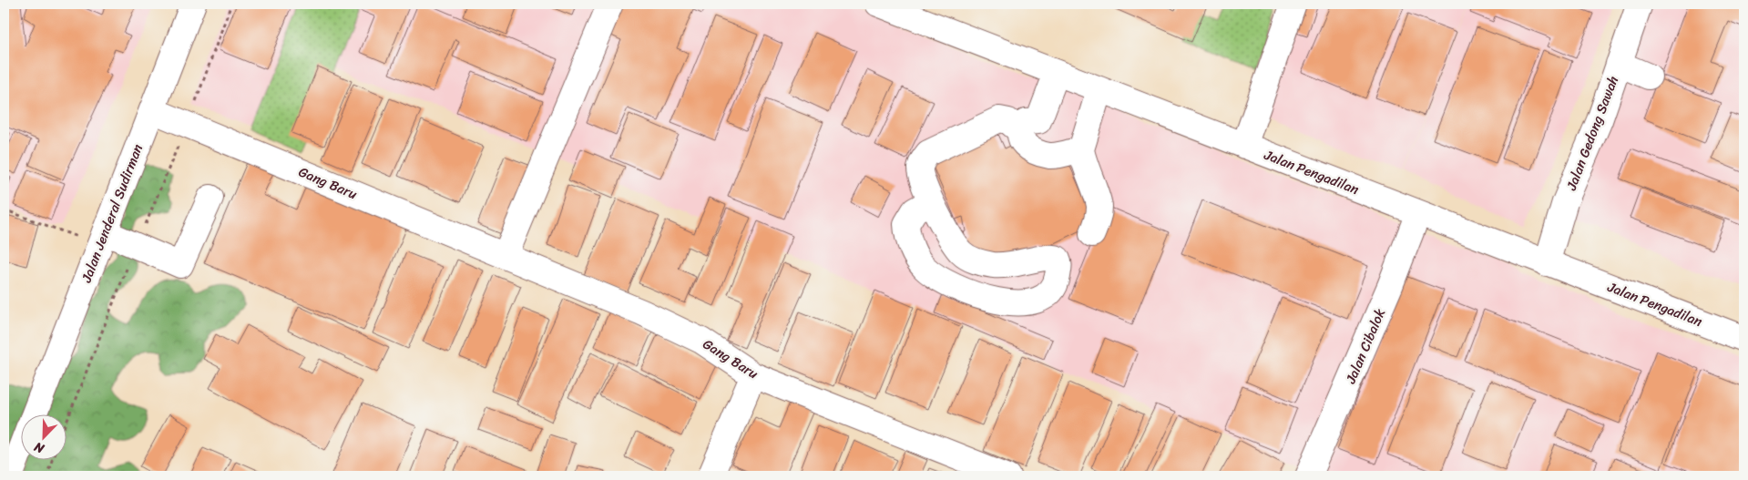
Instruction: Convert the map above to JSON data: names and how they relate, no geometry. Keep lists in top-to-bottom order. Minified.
{"streets":{"street":["Jalan Gedong Sawah","Jalan Pengadilan","Gang Baru","Jalan Jenderal Sudirman","Jalan Cibalok"]},"crossings":[["Jalan Gedong Sawah","Jalan Pengadilan"],["Jalan Pengadilan","Jalan Cibalok"],["Gang Baru","Jalan Jenderal Sudirman"]],"north":"bottom left"}
